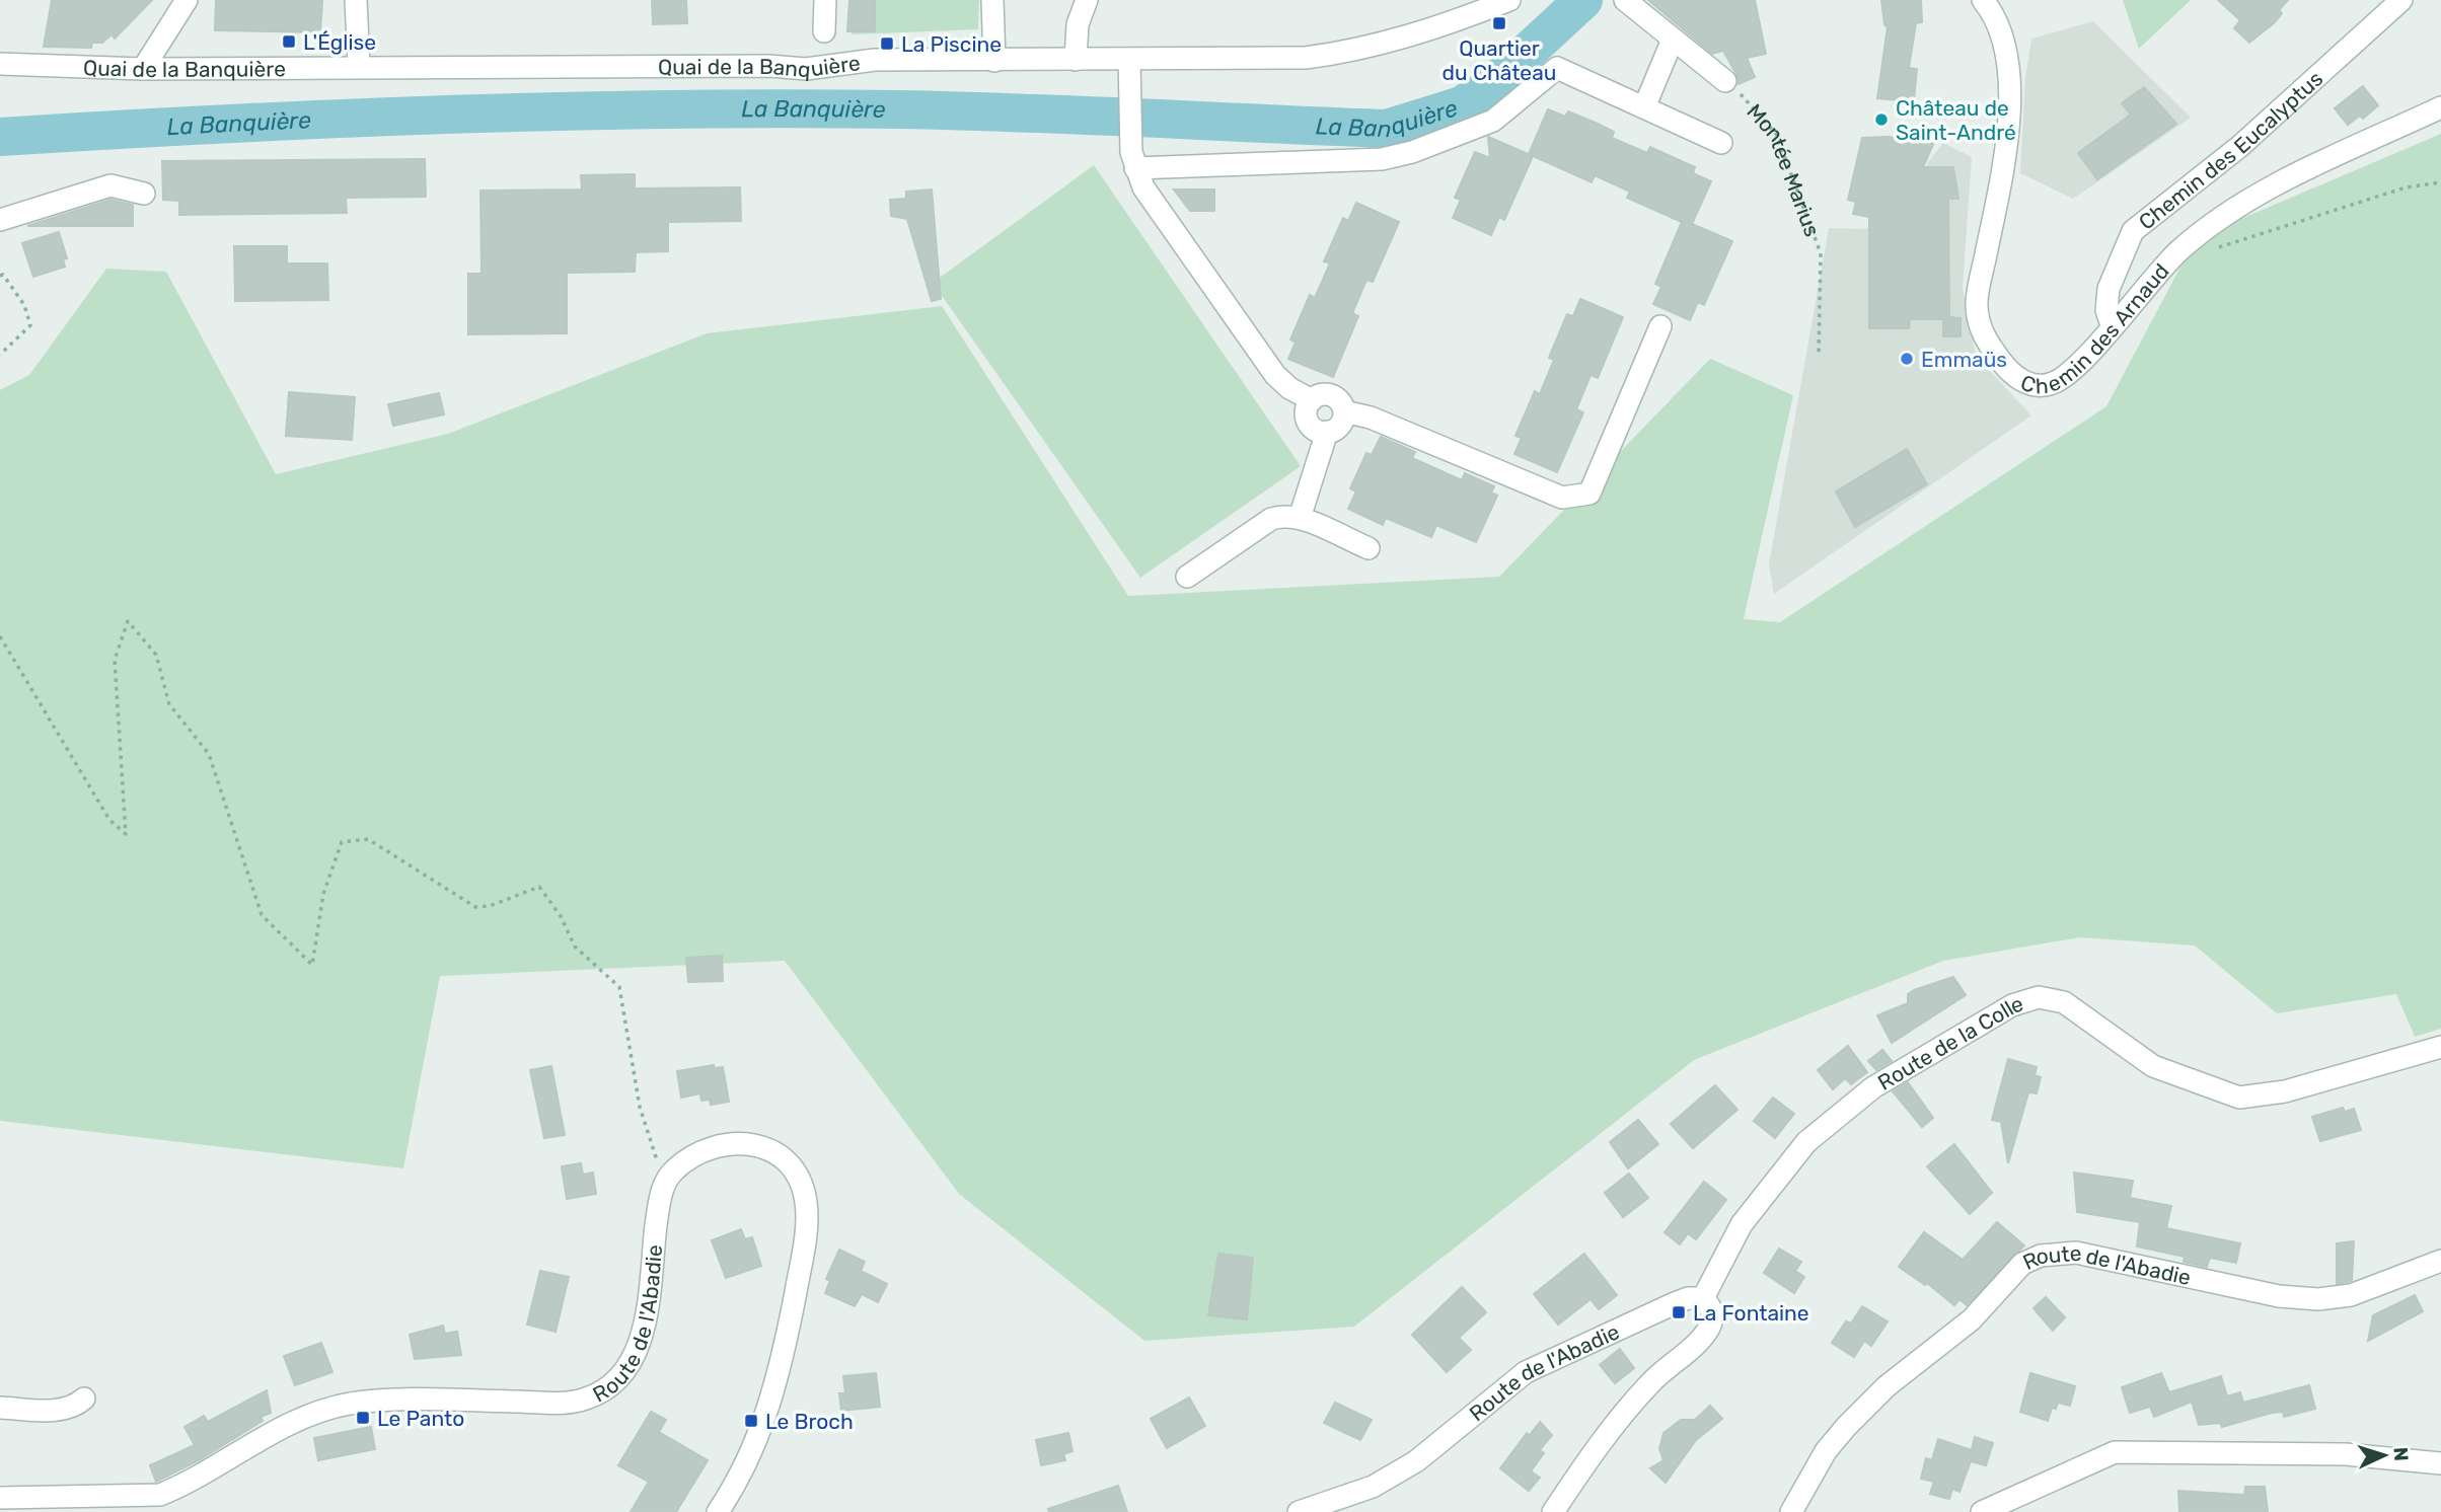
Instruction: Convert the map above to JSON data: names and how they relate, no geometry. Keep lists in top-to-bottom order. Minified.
{"streets":{"street":["Quai de la Banquière","Chemin des Eucalyptus","Chemin des Arnaud","Route de la Colle","Route de l'Abadie"],"path":["Montée Marius"]},"crossings":[["Chemin des Eucalyptus","Chemin des Arnaud"],["Route de la Colle","Route de l'Abadie"]],"water":["La Banquière"],"places":{"transit":["Quartier du Château","L'Église","La Piscine","La Fontaine","Le Panto","Le Broch"],"other":["Château de Saint-André","Emmaüs"]},"north":"right"}
